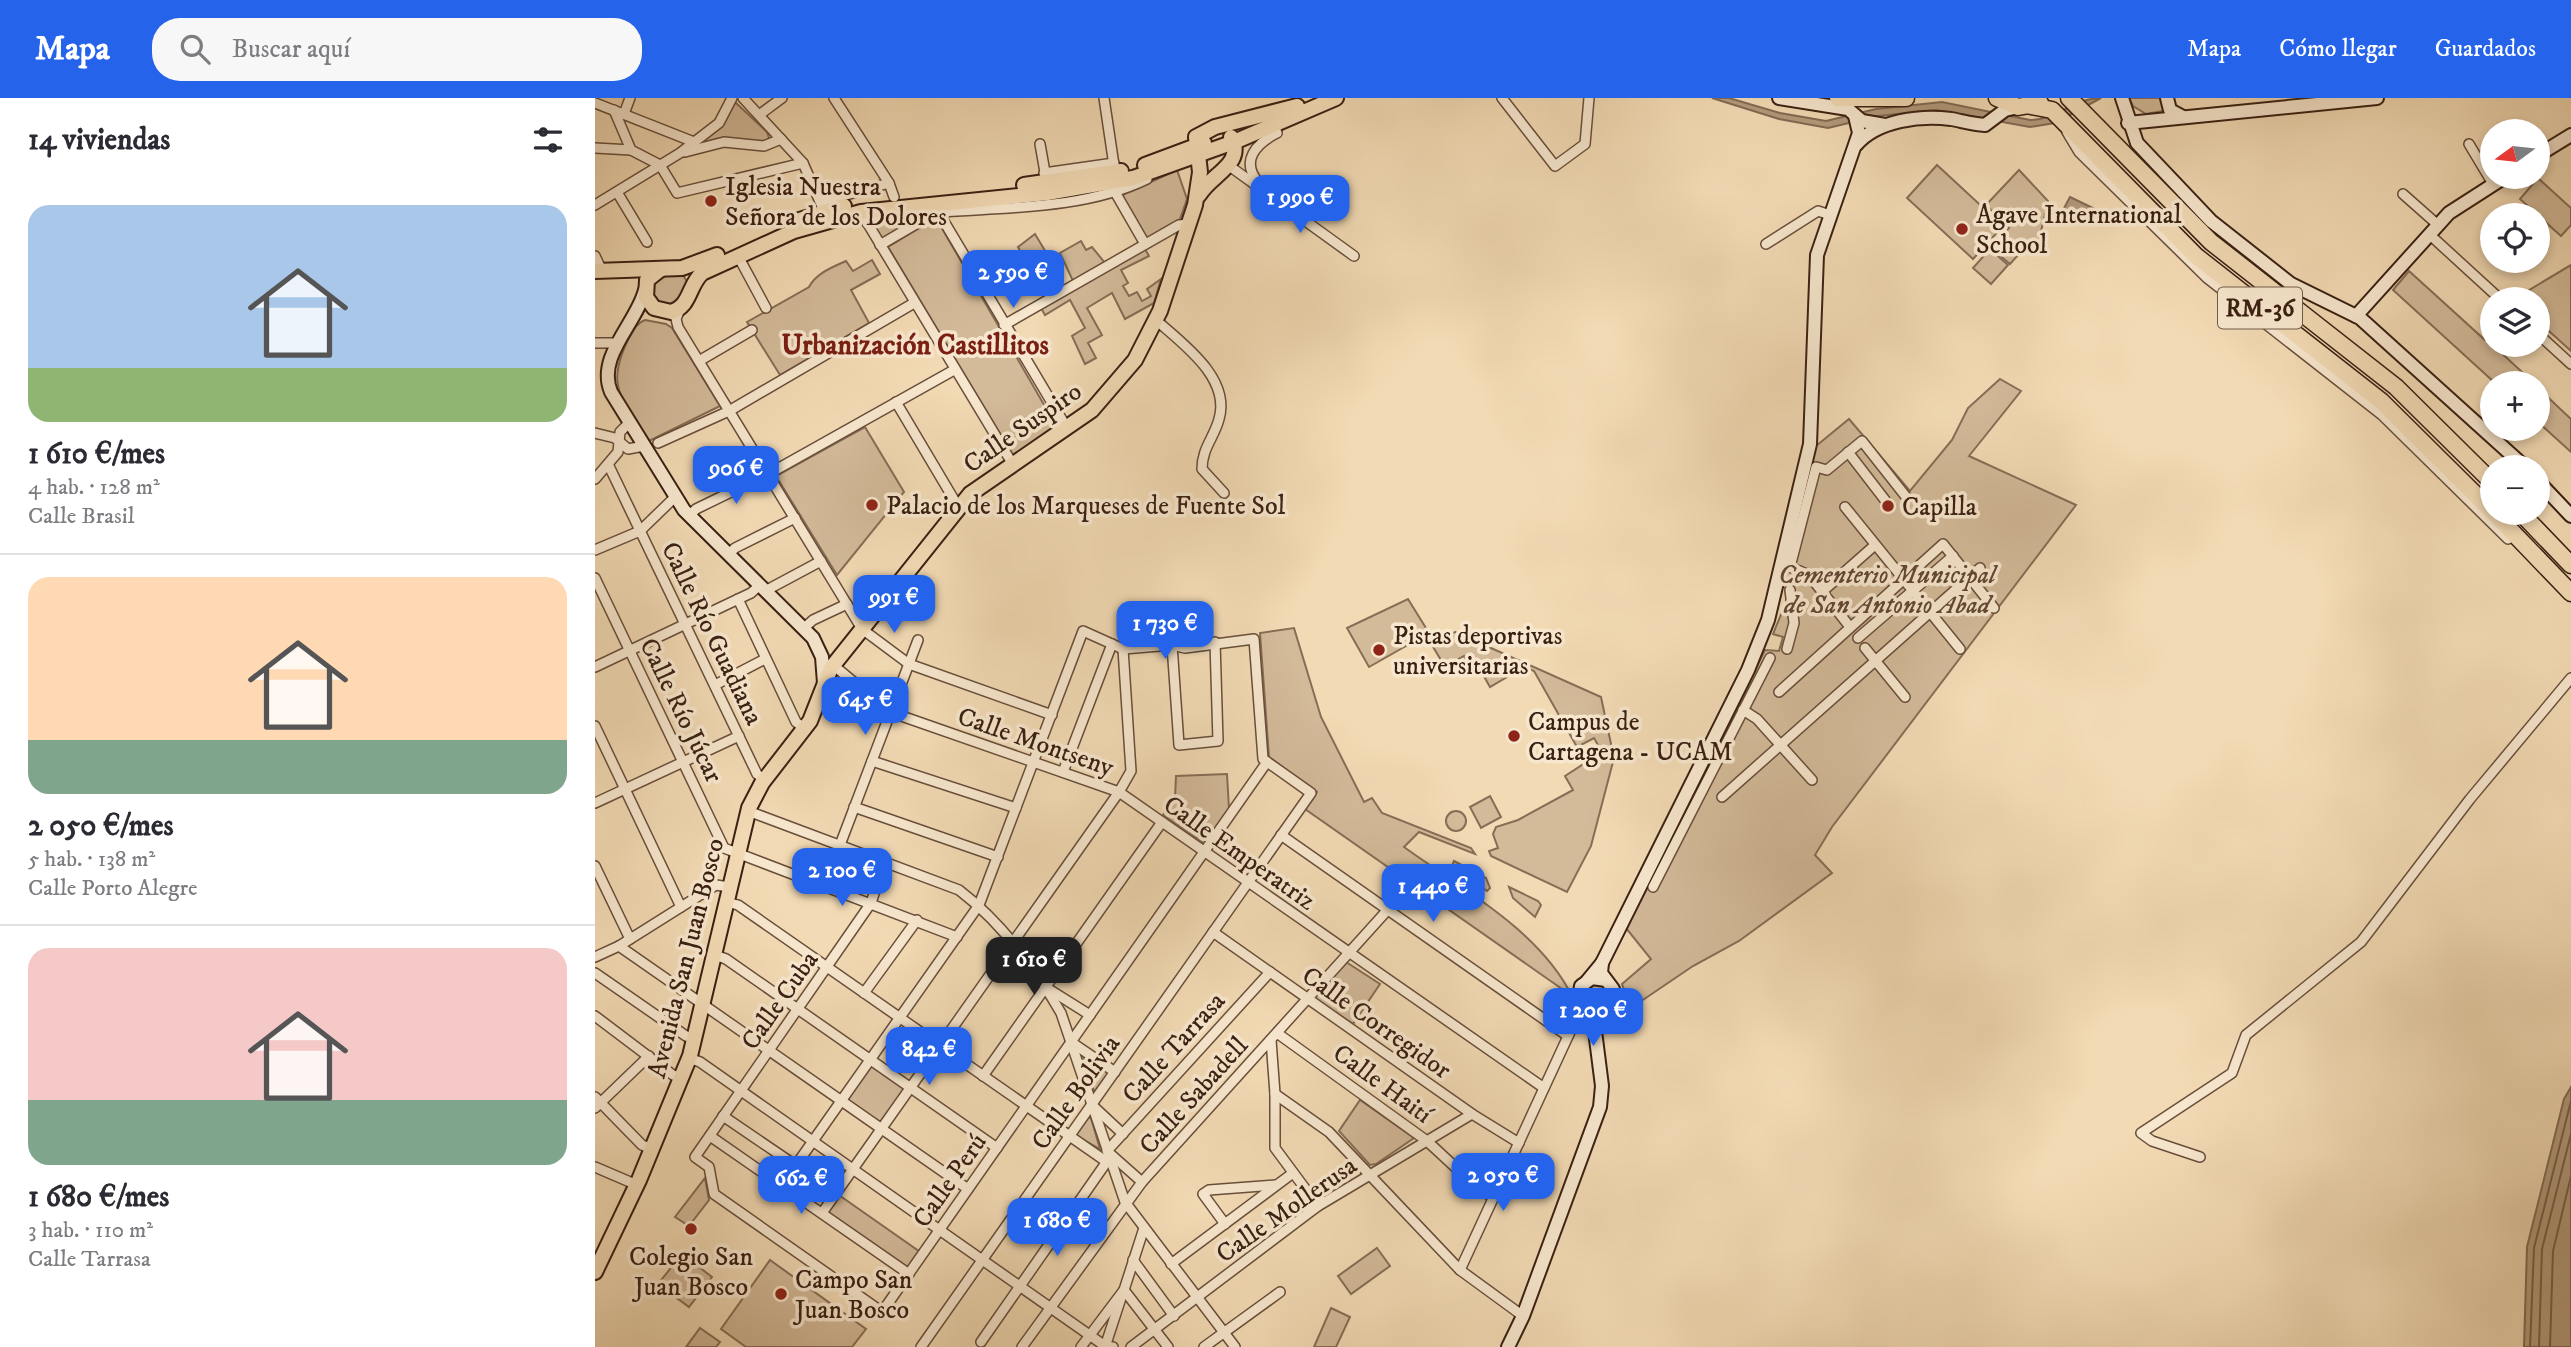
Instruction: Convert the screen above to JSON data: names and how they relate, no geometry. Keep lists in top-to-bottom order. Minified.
{"streets":{"highway":["RM-36"],"main road":["Calle Suspiro","Avenida San Juan Bosco"],"street":["Calle Río Guadiana","Calle Río Júcar","Calle Montseny","Calle Emperatriz","Calle Cuba","Calle Corregidor","Calle Tarrasa","Calle Haití","Calle Bolivia","Calle Sabadell","Calle Perú","Calle Mollerusa"]},"crossings":[["Calle Suspiro","Calle Montseny"],["Calle Suspiro","Avenida San Juan Bosco"],["Calle Río Guadiana","Avenida San Juan Bosco"],["Calle Río Júcar","Avenida San Juan Bosco"],["Calle Montseny","Calle Emperatriz"],["Calle Montseny","Avenida San Juan Bosco"],["Calle Emperatriz","Calle Bolivia"],["Calle Emperatriz","Calle Sabadell"],["Calle Emperatriz","Calle Perú"],["Calle Cuba","Calle Perú"],["Calle Corregidor","Calle Tarrasa"],["Calle Corregidor","Calle Bolivia"],["Calle Corregidor","Calle Sabadell"],["Calle Corregidor","Calle Mollerusa"],["Calle Haití","Calle Sabadell"],["Calle Haití","Calle Mollerusa"],["Calle Bolivia","Calle Perú"]],"districts":["Urbanización Castillitos"],"parks":["Cementerio Municipal de San Antonio Abad"],"places":["Iglesia Nuestra Señora de los Dolores","Agave International School","Palacio de los Marqueses de Fuente Sol","Capilla","Pistas deportivas universitarias","Campus de Cartagena - UCAM","Colegio San Juan Bosco","Campo San Juan Bosco"],"north":"left","page":{"header":"Mapa","search":"Buscar aquí","nav":["Mapa","Cómo llegar","Guardados"],"heading":"14 viviendas","map_buttons":["+","−"],"price":["1 990 €","2 590 €","906 €","991 €","1 730 €","645 €","2 100 €","1 440 €","1 610 €","1 200 €","842 €","2 050 €","662 €","1 680 €"],"list":[{"name":"1 610 €/mes","note":"4 hab. · 128 m² · Calle Brasil"},{"name":"2 050 €/mes","note":"5 hab. · 138 m² · Calle Porto Alegre"},{"name":"1 680 €/mes","note":"3 hab. · 110 m² · Calle Tarrasa"}]}}
